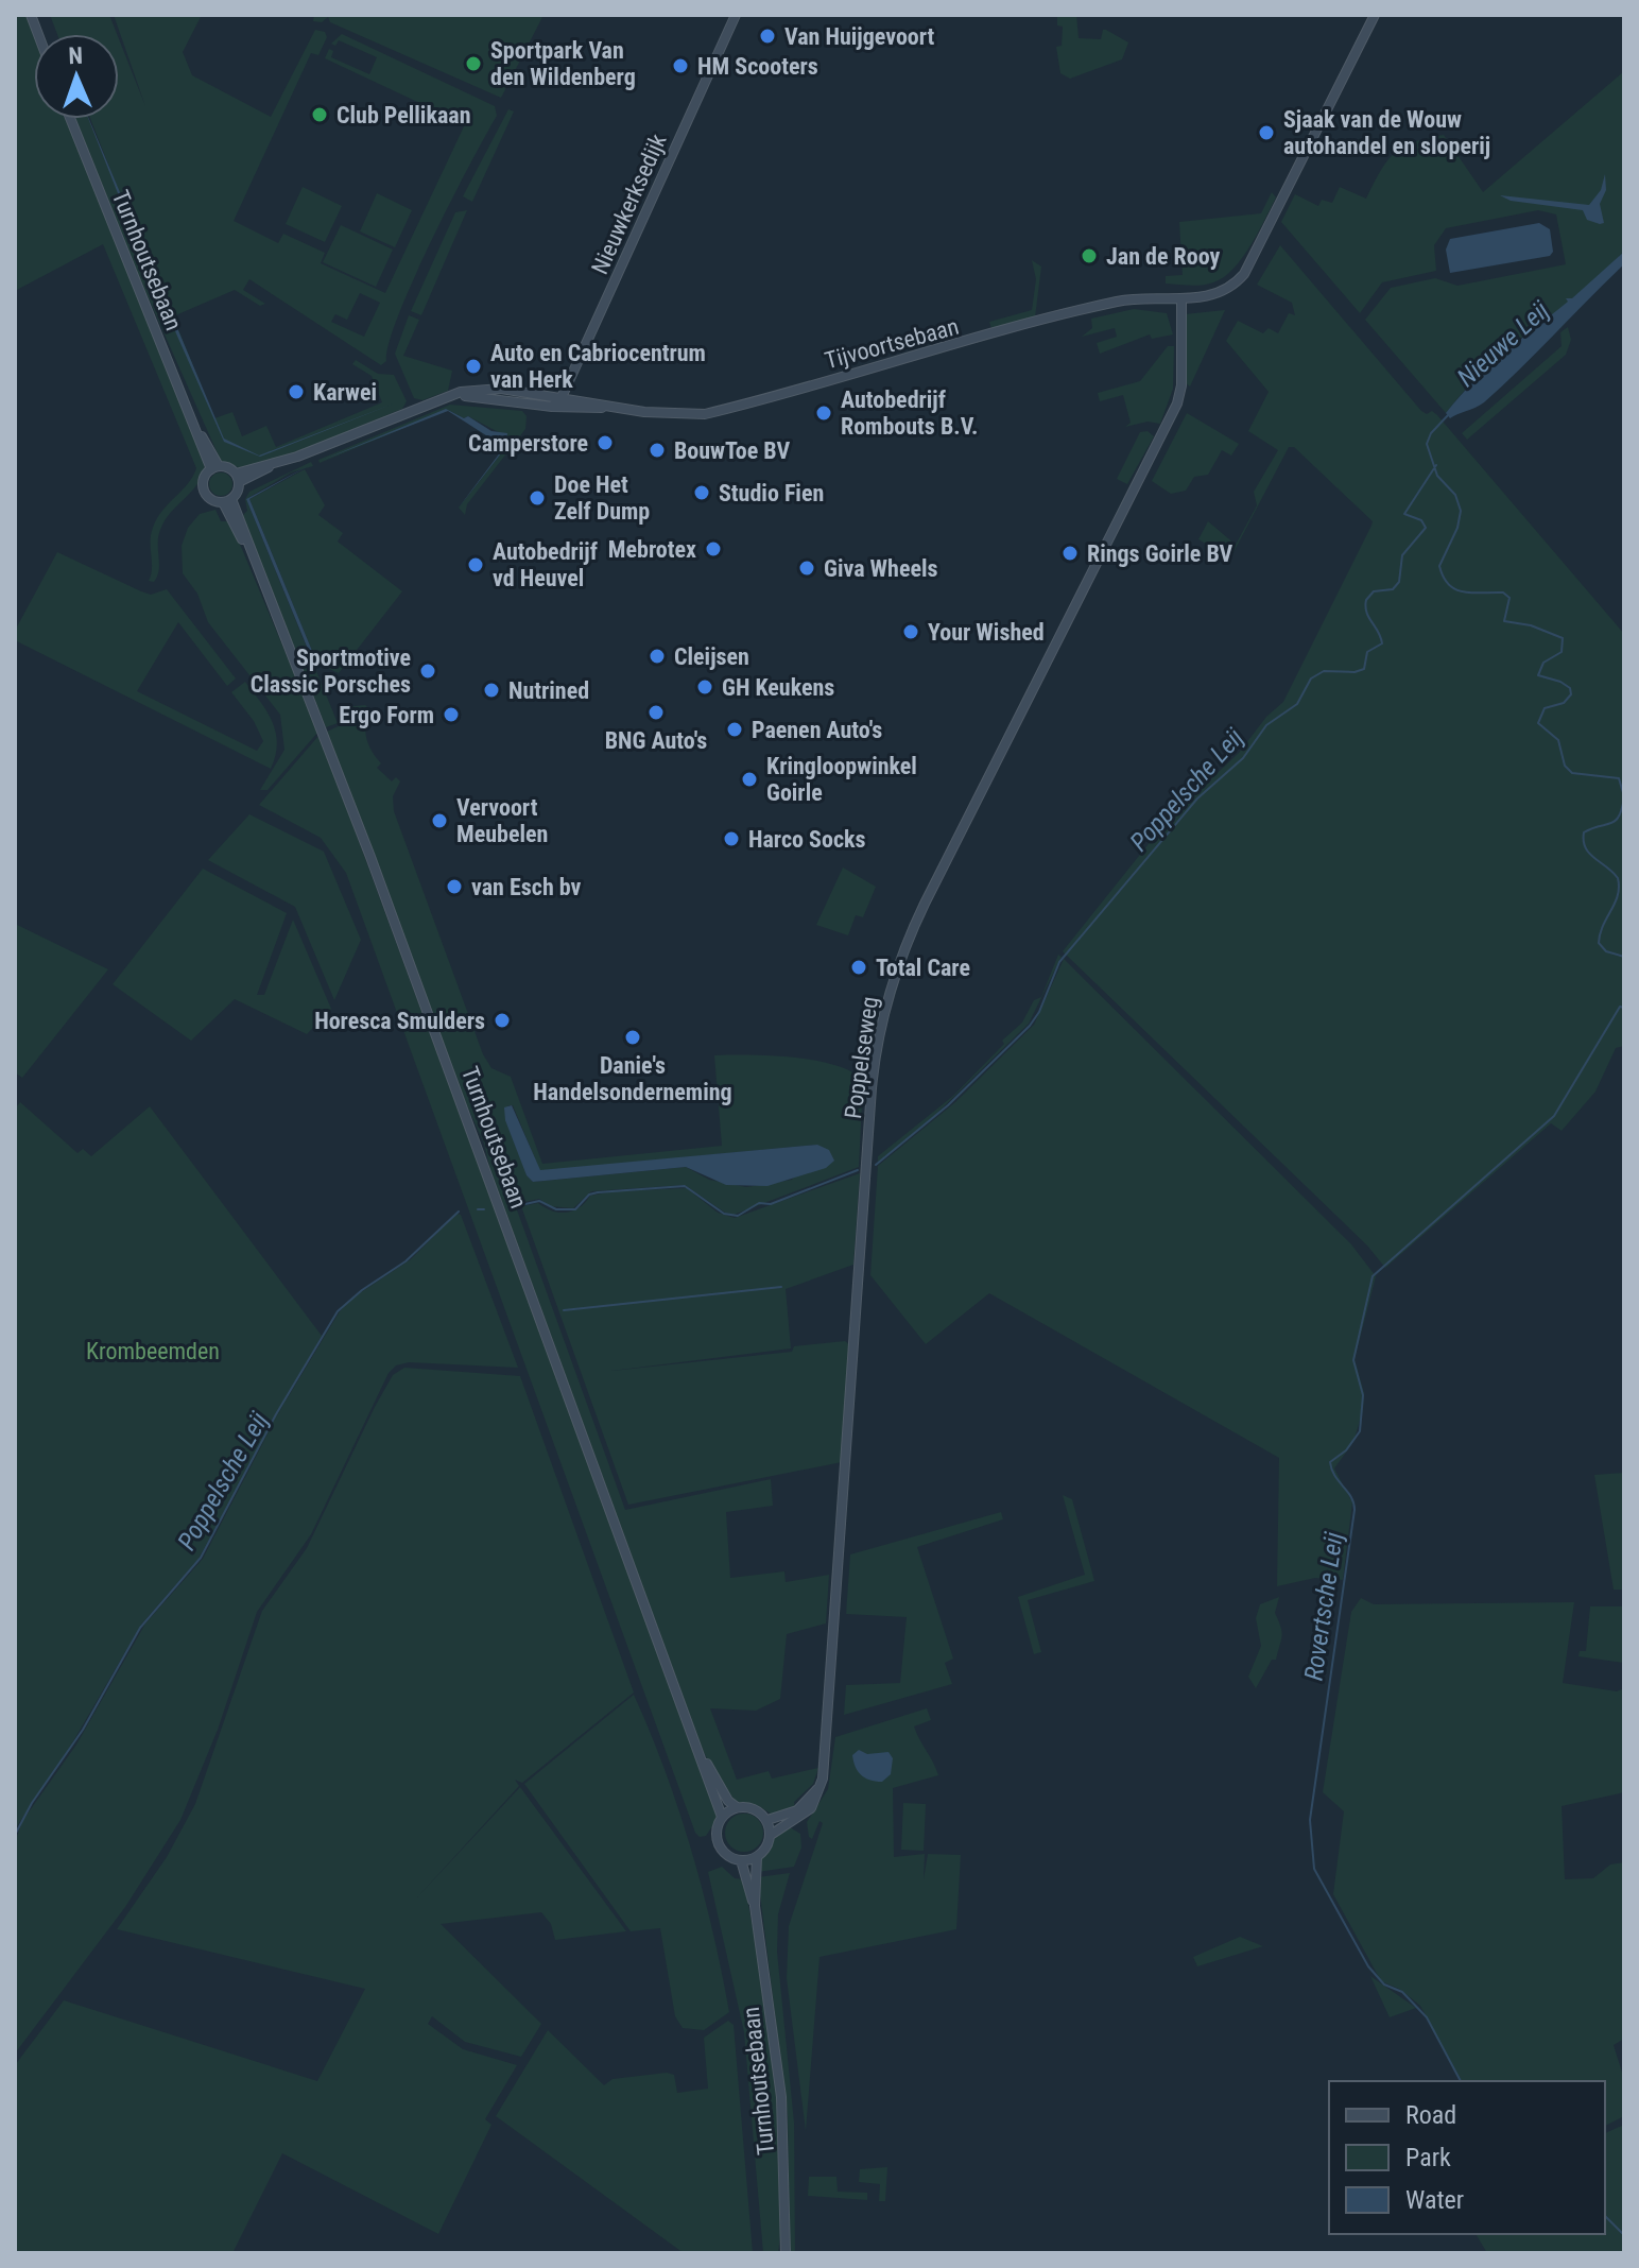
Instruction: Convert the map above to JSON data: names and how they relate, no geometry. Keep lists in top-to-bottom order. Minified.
{"streets":{"street":["Nieuwkerksedijk","Turnhoutsebaan","Tijvoortsebaan","Poppelseweg"]},"crossings":[["Nieuwkerksedijk","Tijvoortsebaan"],["Turnhoutsebaan","Tijvoortsebaan"],["Tijvoortsebaan","Poppelseweg"]],"water":["Nieuwe Leij","Poppelsche Leij","Rovertsche Leij"],"parks":["Krombeemden"],"places":["Van Huijgevoort","Sportpark Van den Wildenberg","HM Scooters","Club Pellikaan","Sjaak van de Wouw autohandel en sloperij","Jan de Rooy","Auto en Cabriocentrum van Herk","Karwei","Autobedrijf Rombouts B.V.","Camperstore","BouwToe BV","Studio Fien","Doe Het Zelf Dump","Mebrotex","Rings Goirle BV","Autobedrijf vd Heuvel","Giva Wheels","Your Wished","Cleijsen","Sportmotive Classic Porsches","GH Keukens","Nutrined","BNG Auto's","Ergo Form","Paenen Auto's","Kringloopwinkel Goirle","Vervoort Meubelen","Harco Socks","van Esch bv","Total Care","Horesca Smulders","Danie's Handelsonderneming"],"legend":["Road","Park","Water"],"north":"top"}
